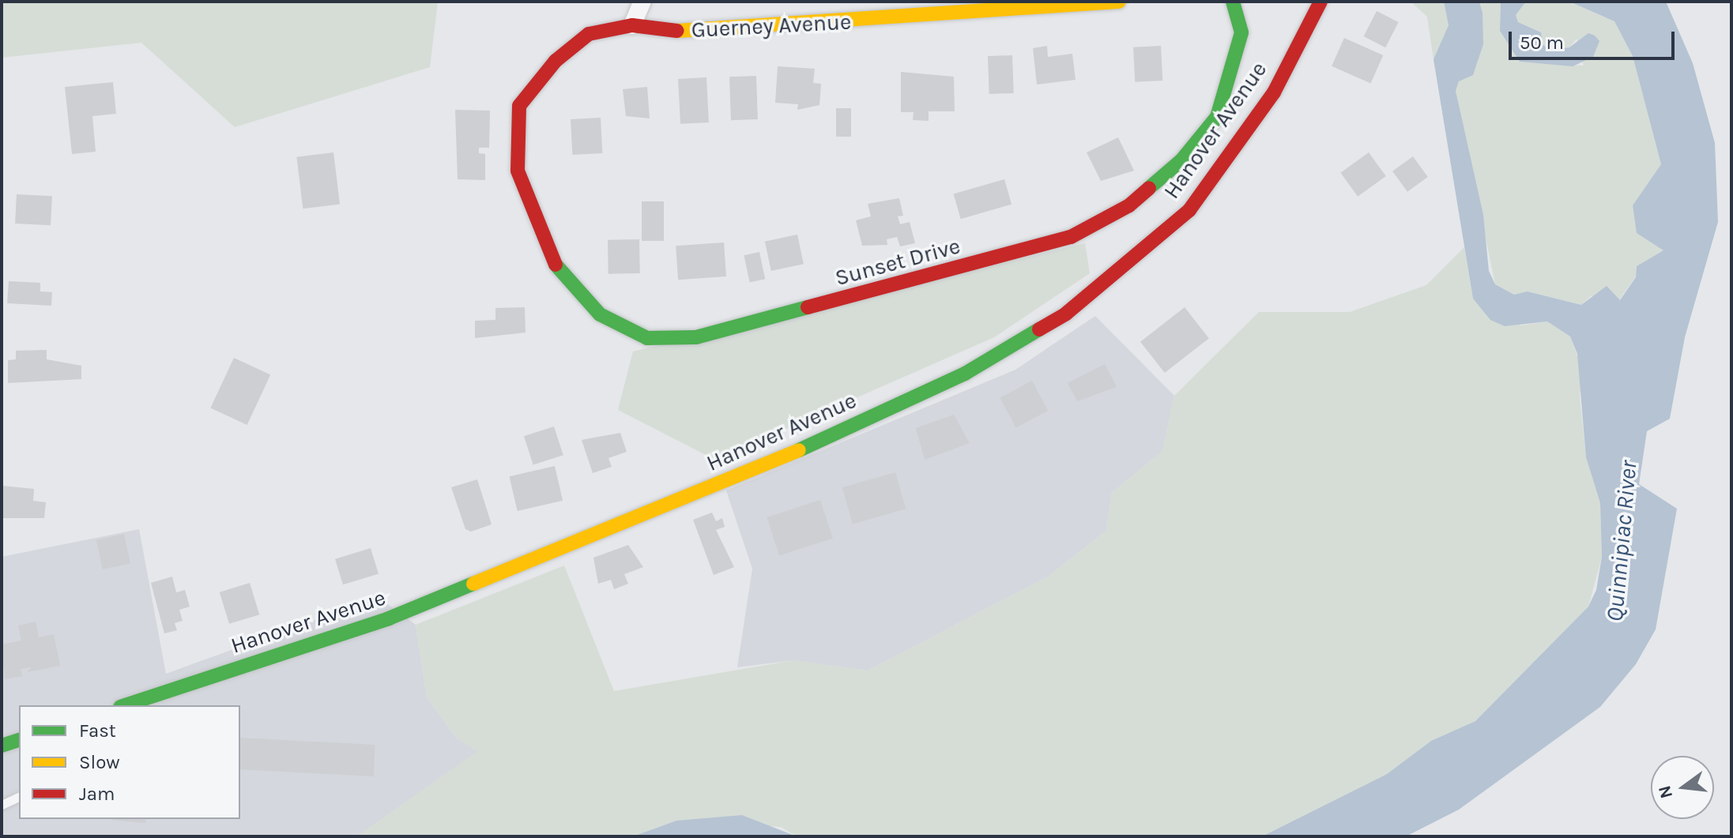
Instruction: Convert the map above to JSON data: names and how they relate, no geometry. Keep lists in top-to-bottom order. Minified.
{"streets":{"street":["Guerney Avenue","Hanover Avenue","Sunset Drive"]},"crossings":[["Guerney Avenue","Sunset Drive"]],"water":["Quinnipiac River"],"legend":["Fast","Slow","Jam"],"scale_bar":"50 m","north":"left"}
